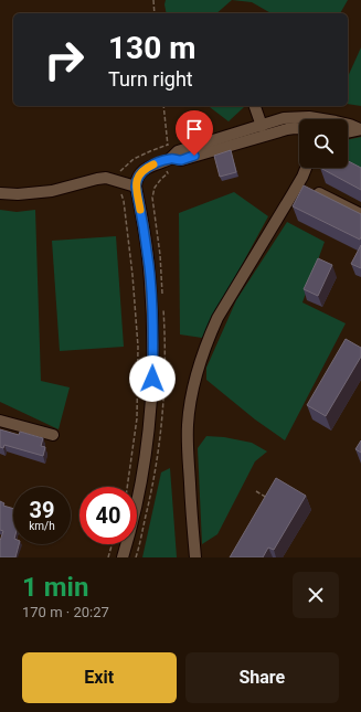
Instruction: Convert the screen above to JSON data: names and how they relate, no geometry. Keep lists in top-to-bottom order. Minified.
{"page":{"turn":["130 m","Turn right"],"speed":"39 km/h","limit":"40","heading":["1 min","170 m · 20:27"],"buttons":["Exit","Share"]}}
